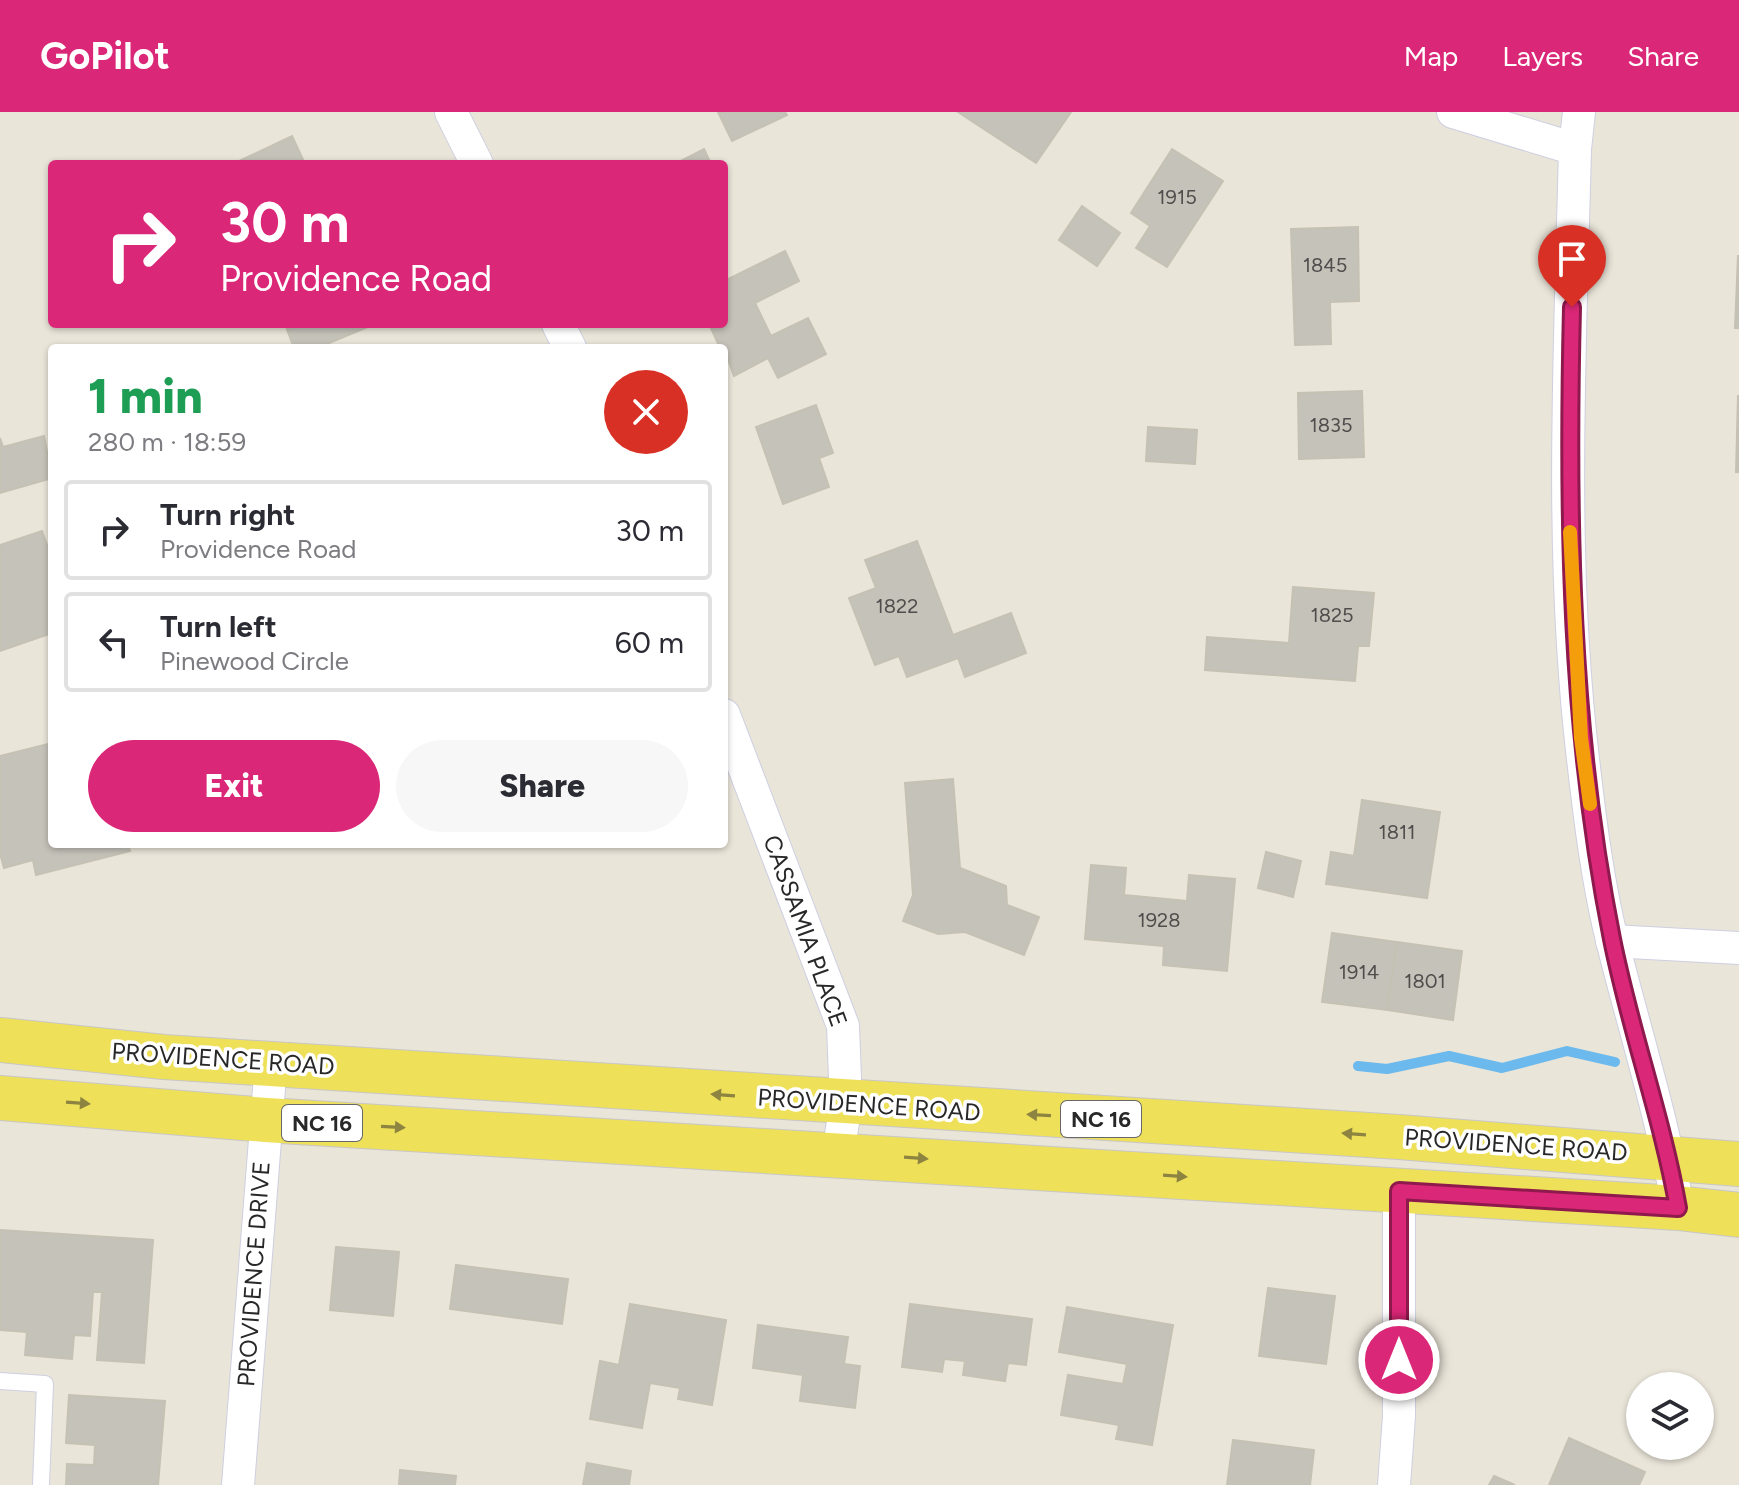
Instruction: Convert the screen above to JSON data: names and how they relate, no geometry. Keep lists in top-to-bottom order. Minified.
{"streets":{"main road":["PROVIDENCE ROAD","NC 16"],"street":["CASSAMIA PLACE","PROVIDENCE DRIVE"]},"crossings":[["CASSAMIA PLACE","PROVIDENCE ROAD"],["PROVIDENCE ROAD","PROVIDENCE DRIVE"]],"house_numbers":["1915","1845","1835","1822","1825","1811","1928","1914","1801"],"page":{"header":"GoPilot","nav":["Map","Layers","Share"],"turn":["30 m","Providence Road"],"heading":["1 min","280 m · 18:59"],"list":[{"name":"Turn right","note":"Providence Road","value":"30 m"},{"name":"Turn left","note":"Pinewood Circle","value":"60 m"}],"buttons":["Exit","Share"]}}
